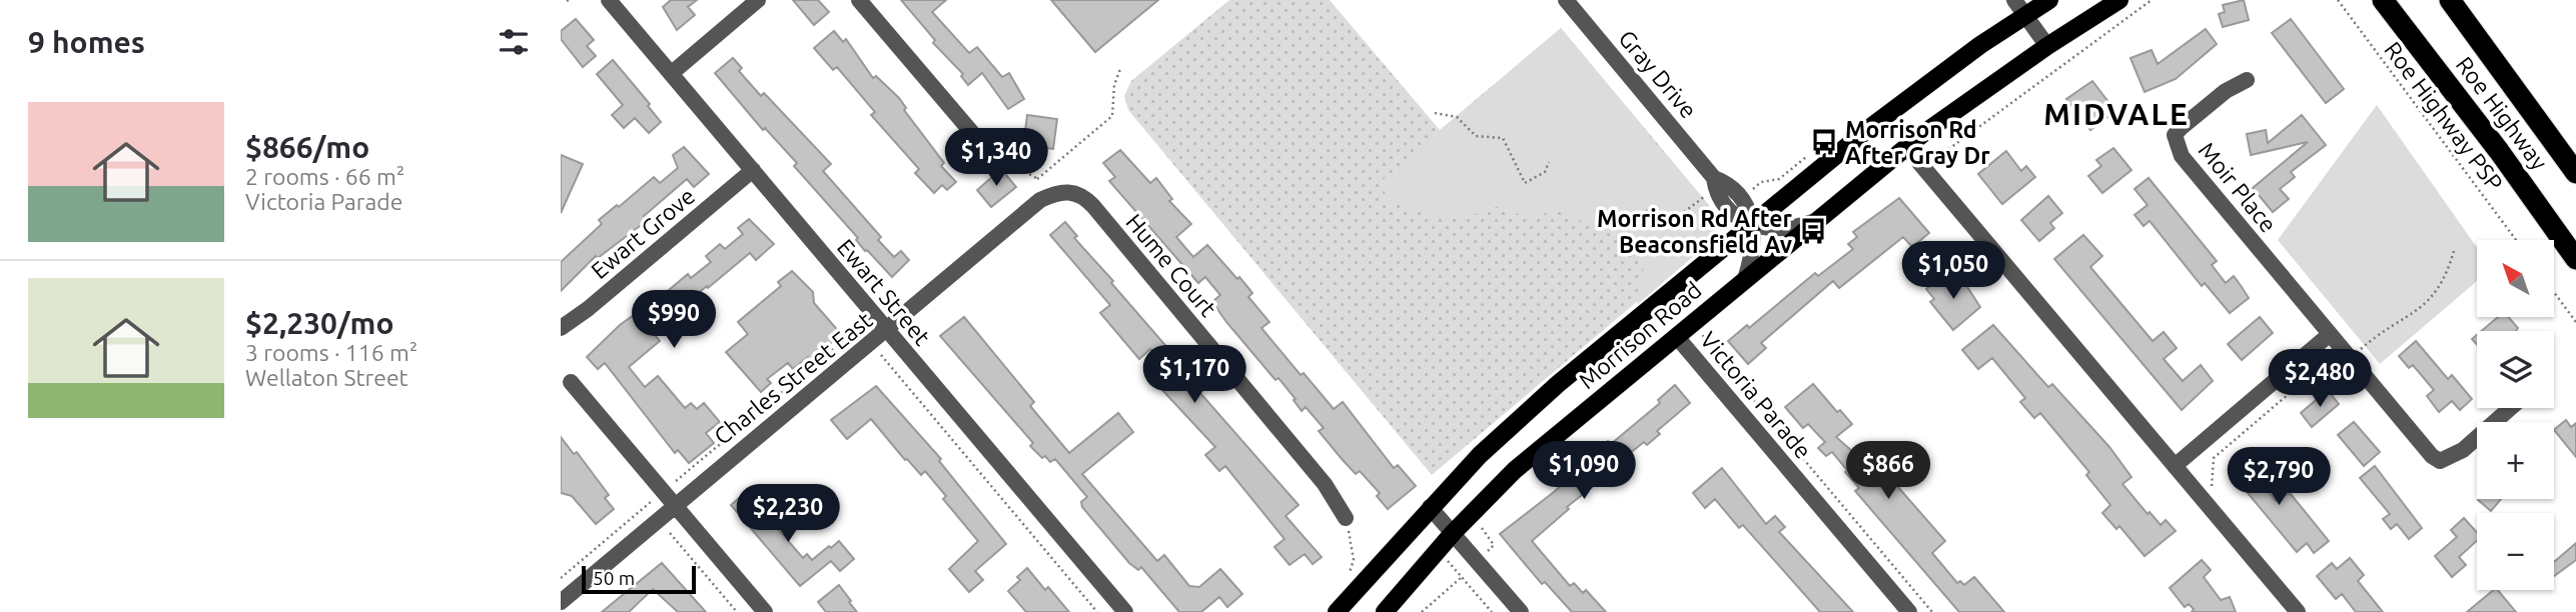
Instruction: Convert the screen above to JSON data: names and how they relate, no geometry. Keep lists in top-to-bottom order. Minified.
{"streets":{"highway":["Roe Highway"],"main road":["Morrison Road"],"street":["Gray Drive","Moir Place","Ewart Grove","Hume Court","Ewart Street","Charles Street East","Victoria Parade"],"path":["Roe Highway PSP"]},"crossings":[["Gray Drive","Morrison Road"],["Ewart Grove","Ewart Street"],["Hume Court","Charles Street East"],["Ewart Street","Charles Street East"],["Morrison Road","Victoria Parade"]],"districts":["MIDVALE"],"places":{"bus stop":["Morrison Rd After Gray Dr","Morrison Rd After Beaconsfield Av"]},"scale_bar":"50 m","north":"top left","page":{"heading":"9 homes","list":[{"name":"$866/mo","note":"2 rooms · 66 m² · Victoria Parade"},{"name":"$2,230/mo","note":"3 rooms · 116 m² · Wellaton Street"}],"price":["$1,340","$1,050","$990","$1,170","$2,480","$1,090","$866","$2,790","$2,230"],"map_buttons":["+","−"],"scale":"50 m"}}
